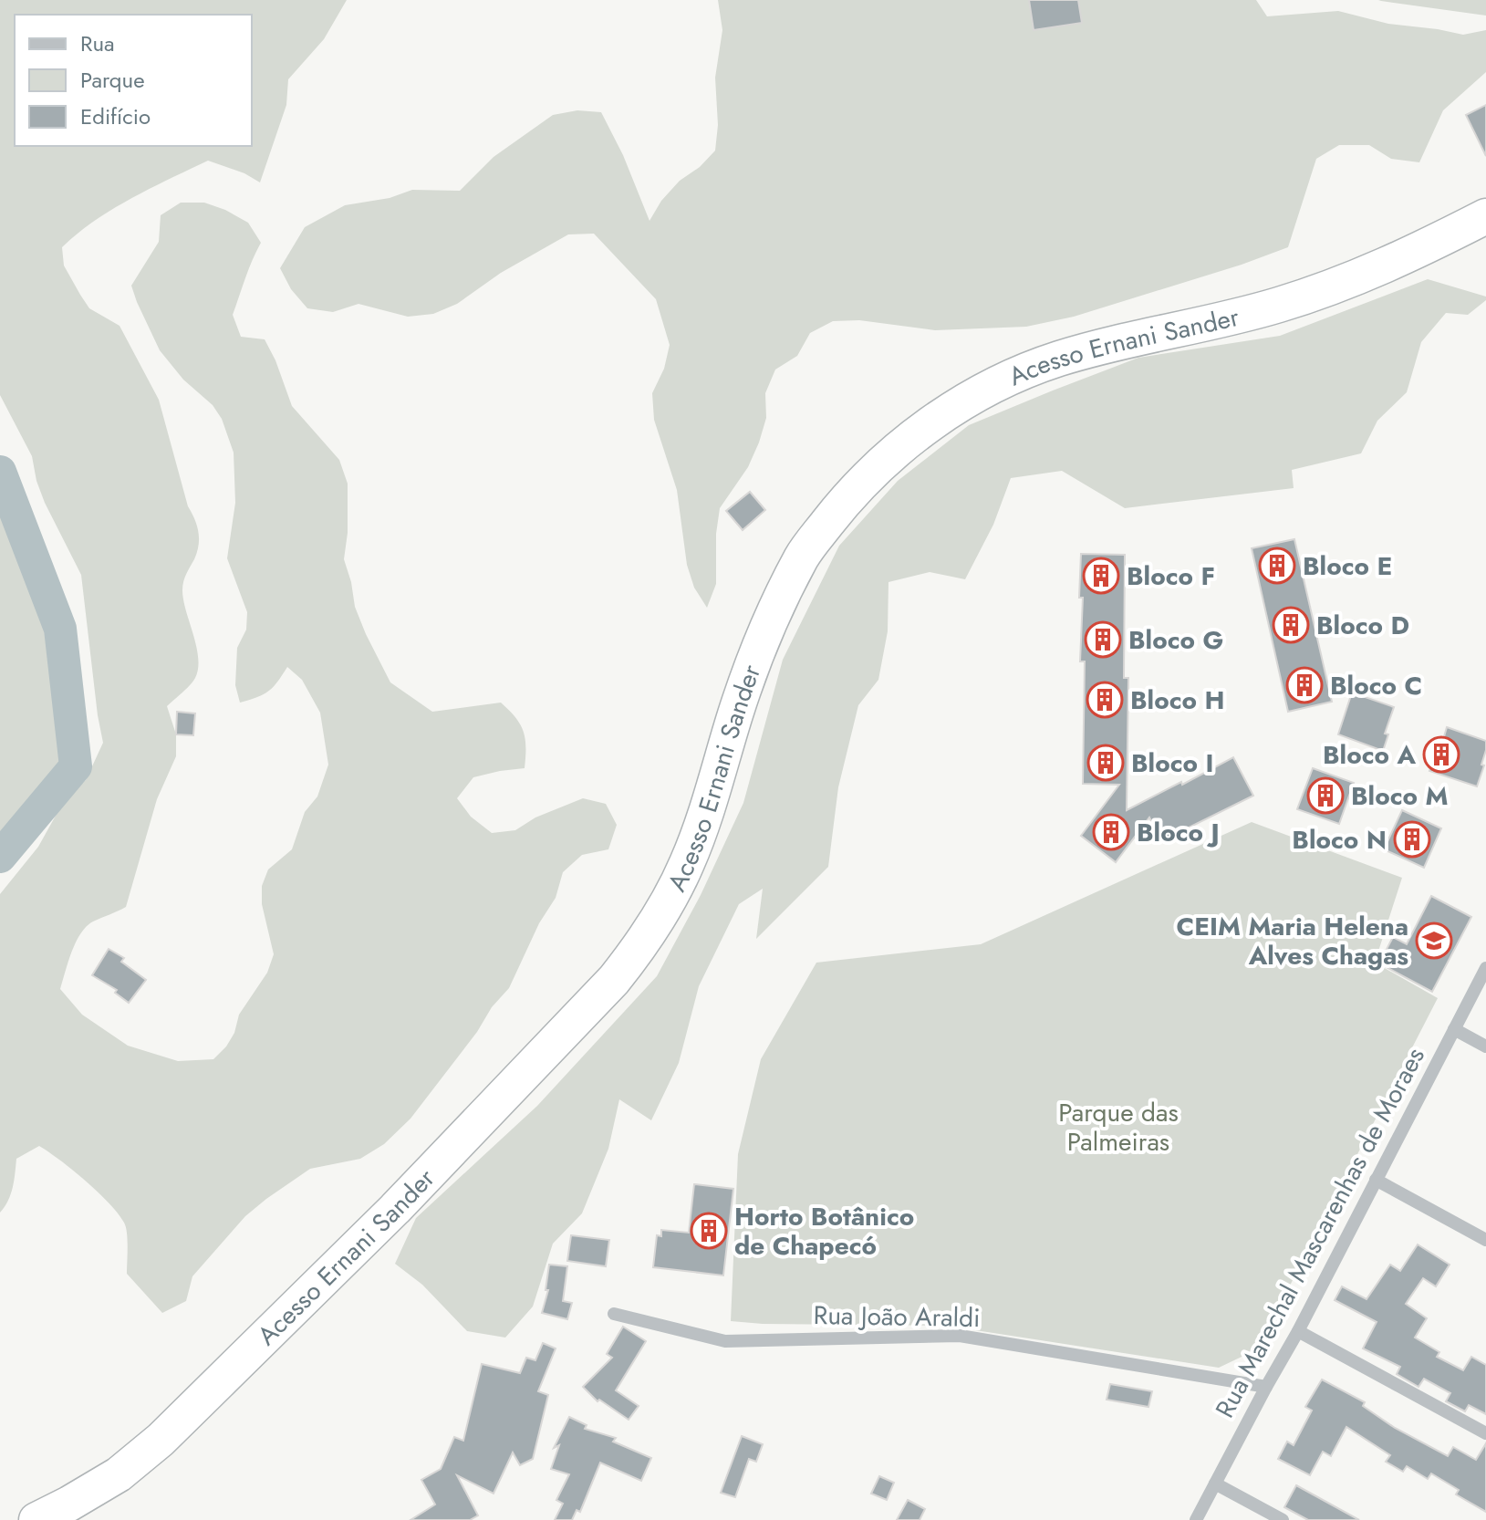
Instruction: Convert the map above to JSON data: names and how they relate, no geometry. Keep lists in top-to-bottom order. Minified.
{"streets":{"highway":["Acesso Ernani Sander"],"street":["Rua Marechal Mascarenhas de Moraes","Rua João Araldi"]},"crossings":[["Rua Marechal Mascarenhas de Moraes","Rua João Araldi"]],"parks":["Parque das Palmeiras"],"places":{"building":["Bloco E","Bloco F","Bloco D","Bloco G","Bloco C","Bloco H","Bloco A","Bloco I","Bloco M","Bloco J","Bloco N","Horto Botânico de Chapecó"],"school or university":["CEIM Maria Helena Alves Chagas"]},"legend":["Rua","Parque","Edifício"]}
